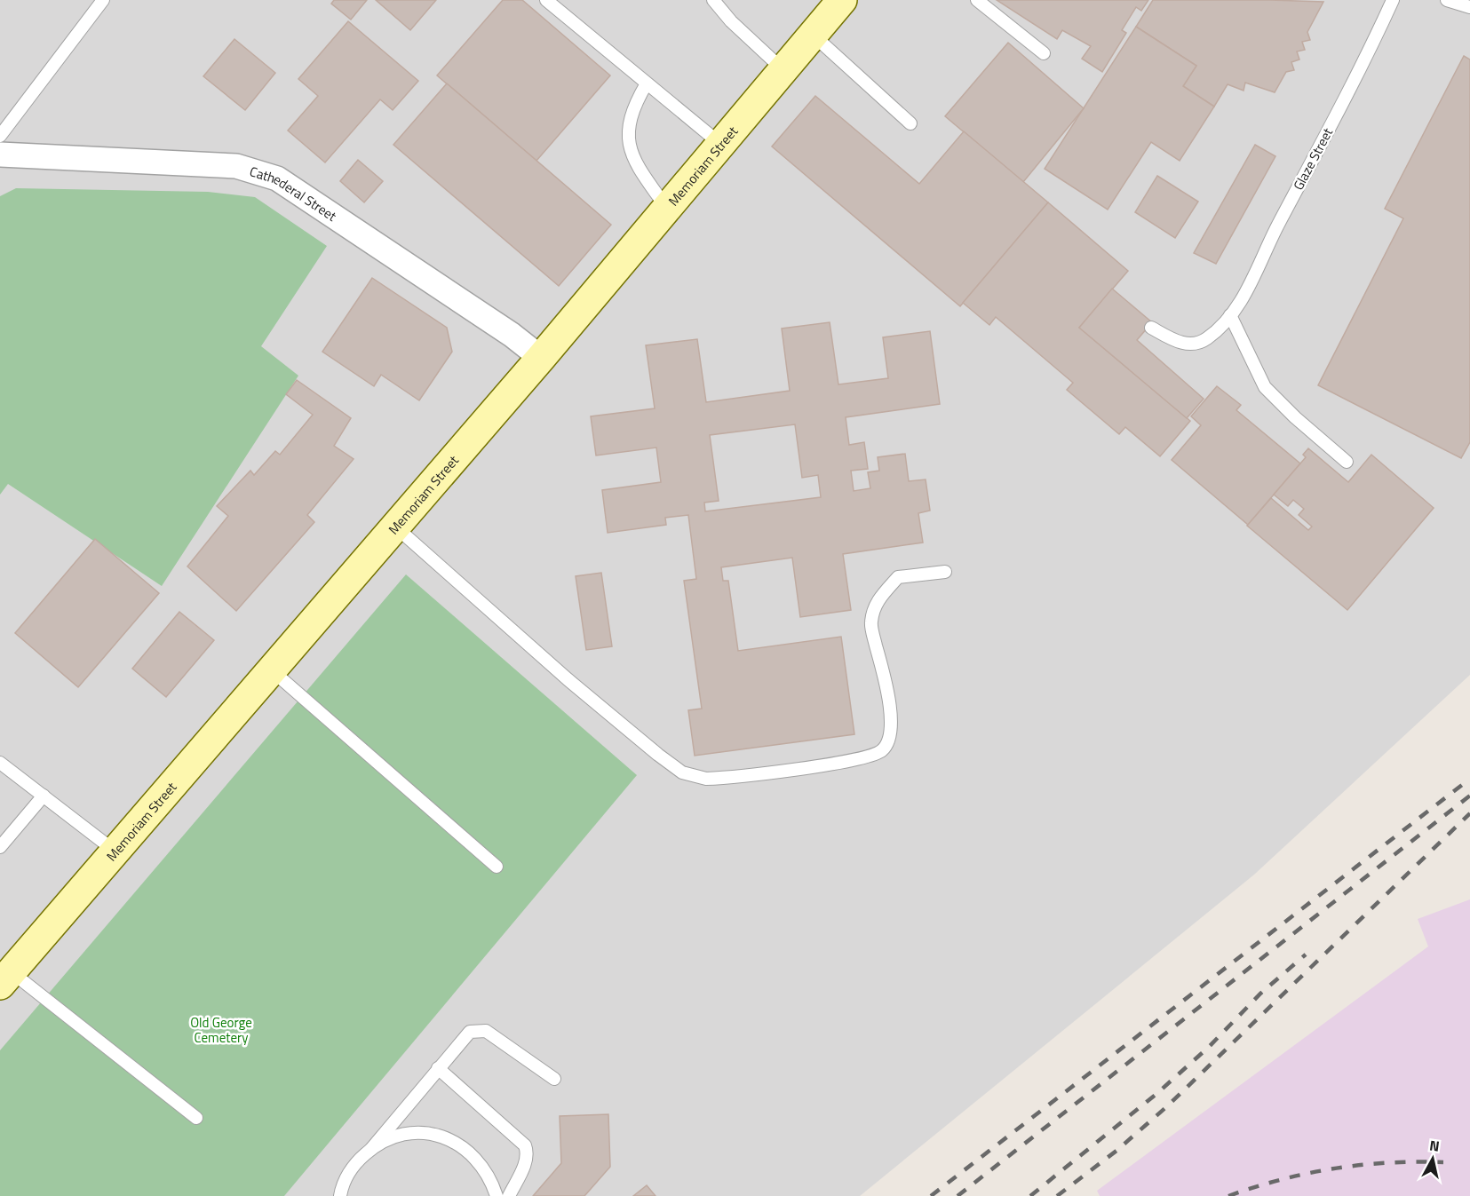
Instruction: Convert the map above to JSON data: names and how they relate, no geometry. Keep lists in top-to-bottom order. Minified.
{"streets":{"street":["Memoriam Street","Cathederal Street"],"lane":["Glaze Street"]},"crossings":[["Memoriam Street","Cathederal Street"]],"parks":["Old George Cemetery"],"north":"top"}
